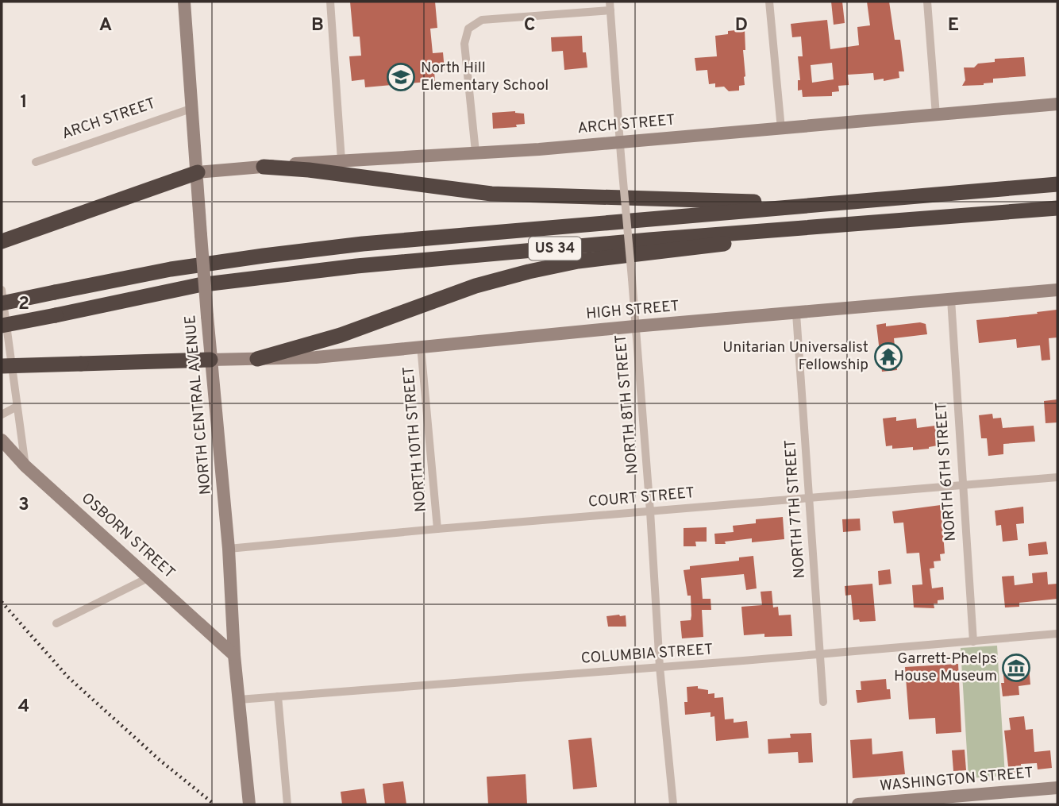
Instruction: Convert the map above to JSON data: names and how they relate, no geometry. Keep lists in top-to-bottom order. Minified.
{"streets":{"highway":["US 34"],"street":["ARCH STREET","HIGH STREET","NORTH 8TH STREET","NORTH CENTRAL AVENUE","NORTH 10TH STREET","NORTH 6TH STREET","COURT STREET","NORTH 7TH STREET","OSBORN STREET","COLUMBIA STREET","WASHINGTON STREET"]},"crossings":[["ARCH STREET","NORTH 8TH STREET"],["ARCH STREET","NORTH CENTRAL AVENUE"],["HIGH STREET","NORTH 8TH STREET"],["HIGH STREET","NORTH CENTRAL AVENUE"],["HIGH STREET","NORTH 10TH STREET"],["HIGH STREET","NORTH 6TH STREET"],["HIGH STREET","NORTH 7TH STREET"],["NORTH 8TH STREET","COURT STREET"],["NORTH 8TH STREET","COLUMBIA STREET"],["NORTH CENTRAL AVENUE","COURT STREET"],["NORTH CENTRAL AVENUE","OSBORN STREET"],["NORTH CENTRAL AVENUE","COLUMBIA STREET"],["NORTH 10TH STREET","COURT STREET"],["NORTH 6TH STREET","COURT STREET"],["NORTH 6TH STREET","COLUMBIA STREET"],["COURT STREET","NORTH 7TH STREET"],["NORTH 7TH STREET","COLUMBIA STREET"]],"places":{"school or university":["North Hill Elementary School"],"temple":["Unitarian Universalist Fellowship"],"museum":["Garrett-Phelps House Museum"]},"grid":{"columns":["A","B","C","D","E"],"rows":["1","2","3","4"]}}
